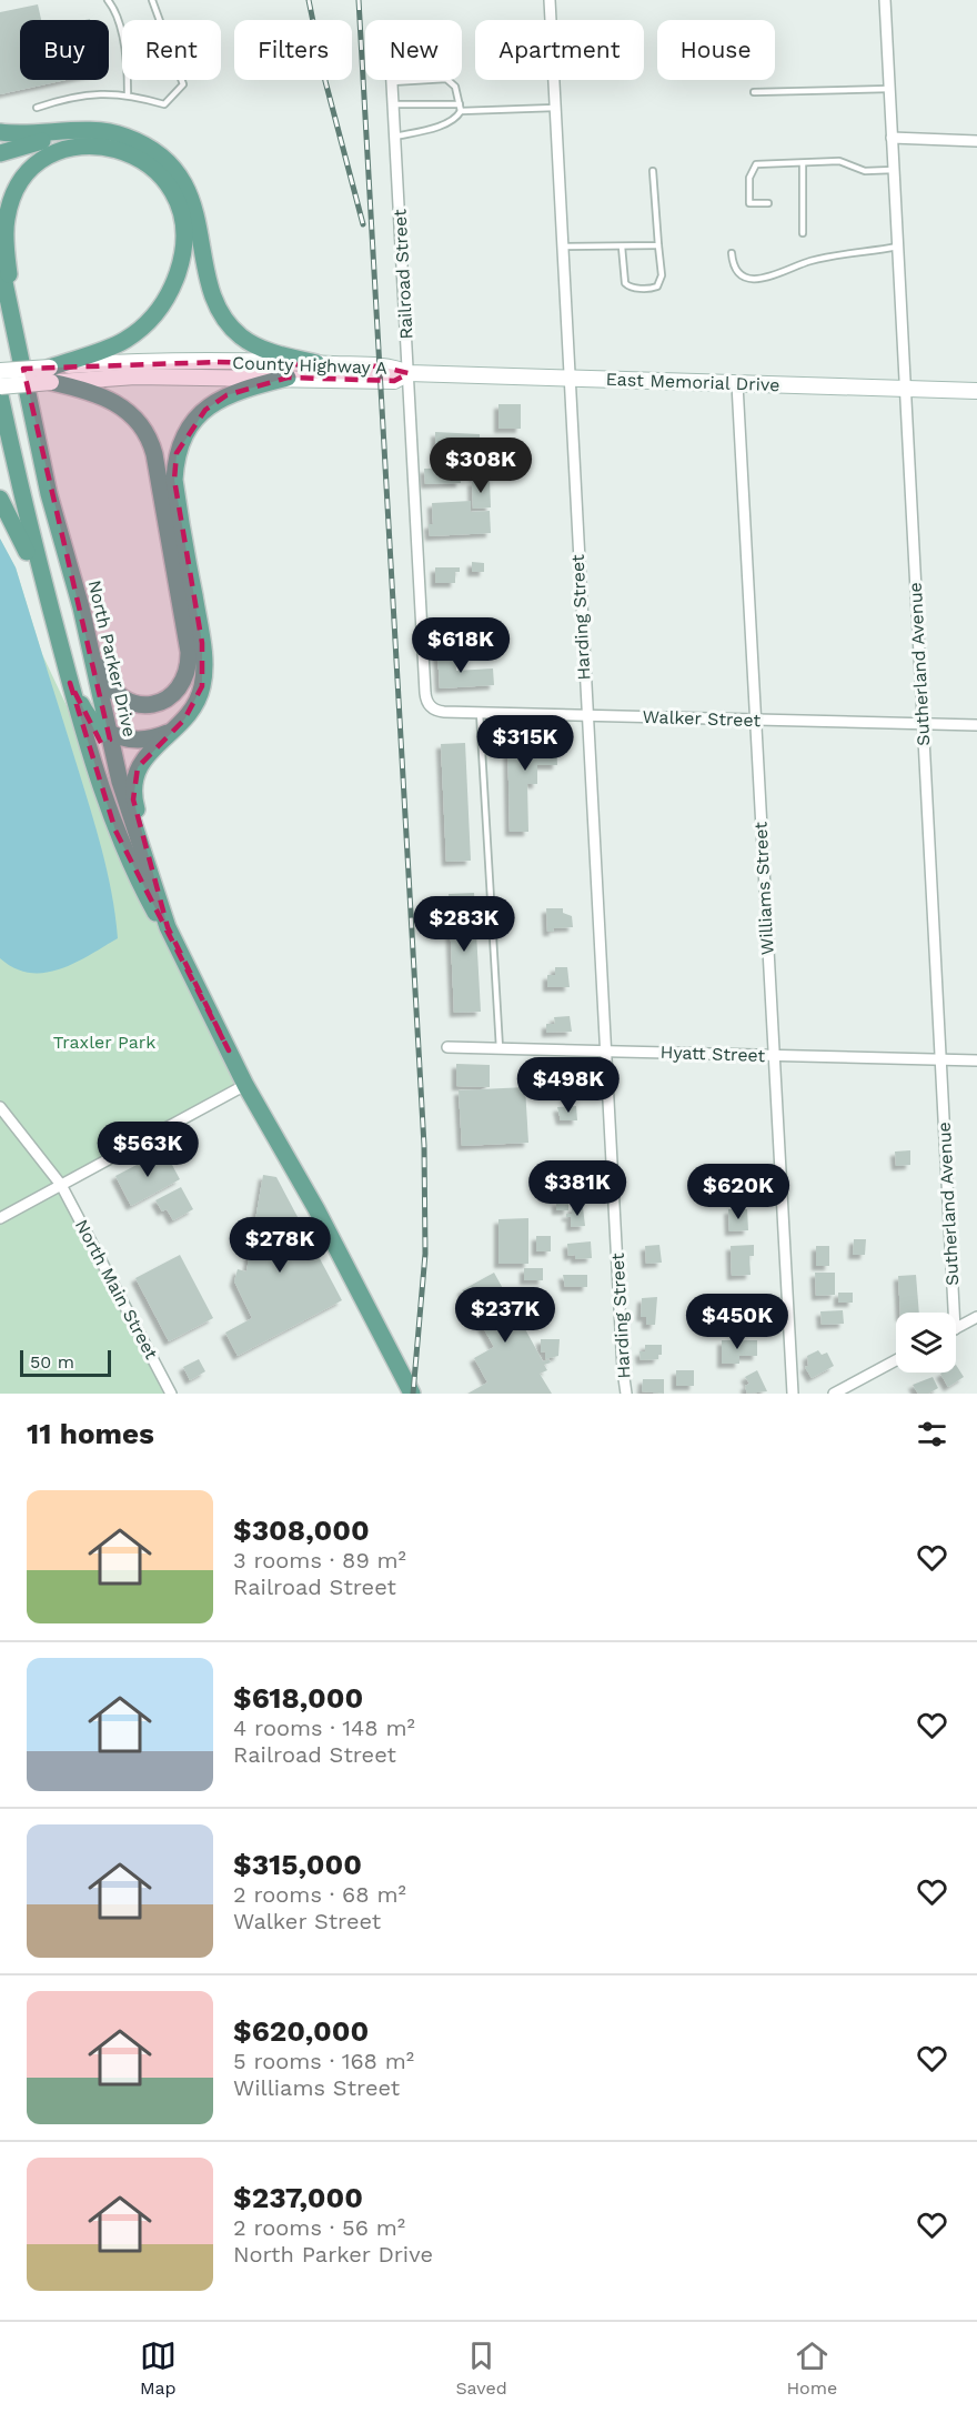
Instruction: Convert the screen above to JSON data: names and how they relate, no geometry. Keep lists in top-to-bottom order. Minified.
{"streets":{"main road":["County Highway A","East Memorial Drive","North Parker Drive"],"street":["Railroad Street","Harding Street","Sutherland Avenue","Walker Street","Williams Street","Hyatt Street","North Main Street"]},"crossings":[["Railroad Street","County Highway A"],["Railroad Street","East Memorial Drive"],["Railroad Street","Walker Street"],["County Highway A","East Memorial Drive"],["East Memorial Drive","Harding Street"],["East Memorial Drive","Sutherland Avenue"],["East Memorial Drive","Williams Street"],["Harding Street","Walker Street"],["Harding Street","Hyatt Street"],["Sutherland Avenue","Walker Street"],["Sutherland Avenue","Hyatt Street"],["Walker Street","Williams Street"],["Williams Street","Hyatt Street"]],"parks":["Traxler Park"],"scale_bar":"50 m","page":{"chip":["Buy","Rent","Filters","New","Apartment","House"],"price":["$308K","$618K","$315K","$283K","$498K","$563K","$381K","$620K","$278K","$237K","$450K"],"scale":"50 m","heading":"11 homes","list":[{"name":"$308,000","note":"3 rooms · 89 m² · Railroad Street"},{"name":"$618,000","note":"4 rooms · 148 m² · Railroad Street"},{"name":"$315,000","note":"2 rooms · 68 m² · Walker Street"},{"name":"$620,000","note":"5 rooms · 168 m² · Williams Street"},{"name":"$237,000","note":"2 rooms · 56 m² · North Parker Drive"}],"tabs":["Map","Saved","Home"]}}
